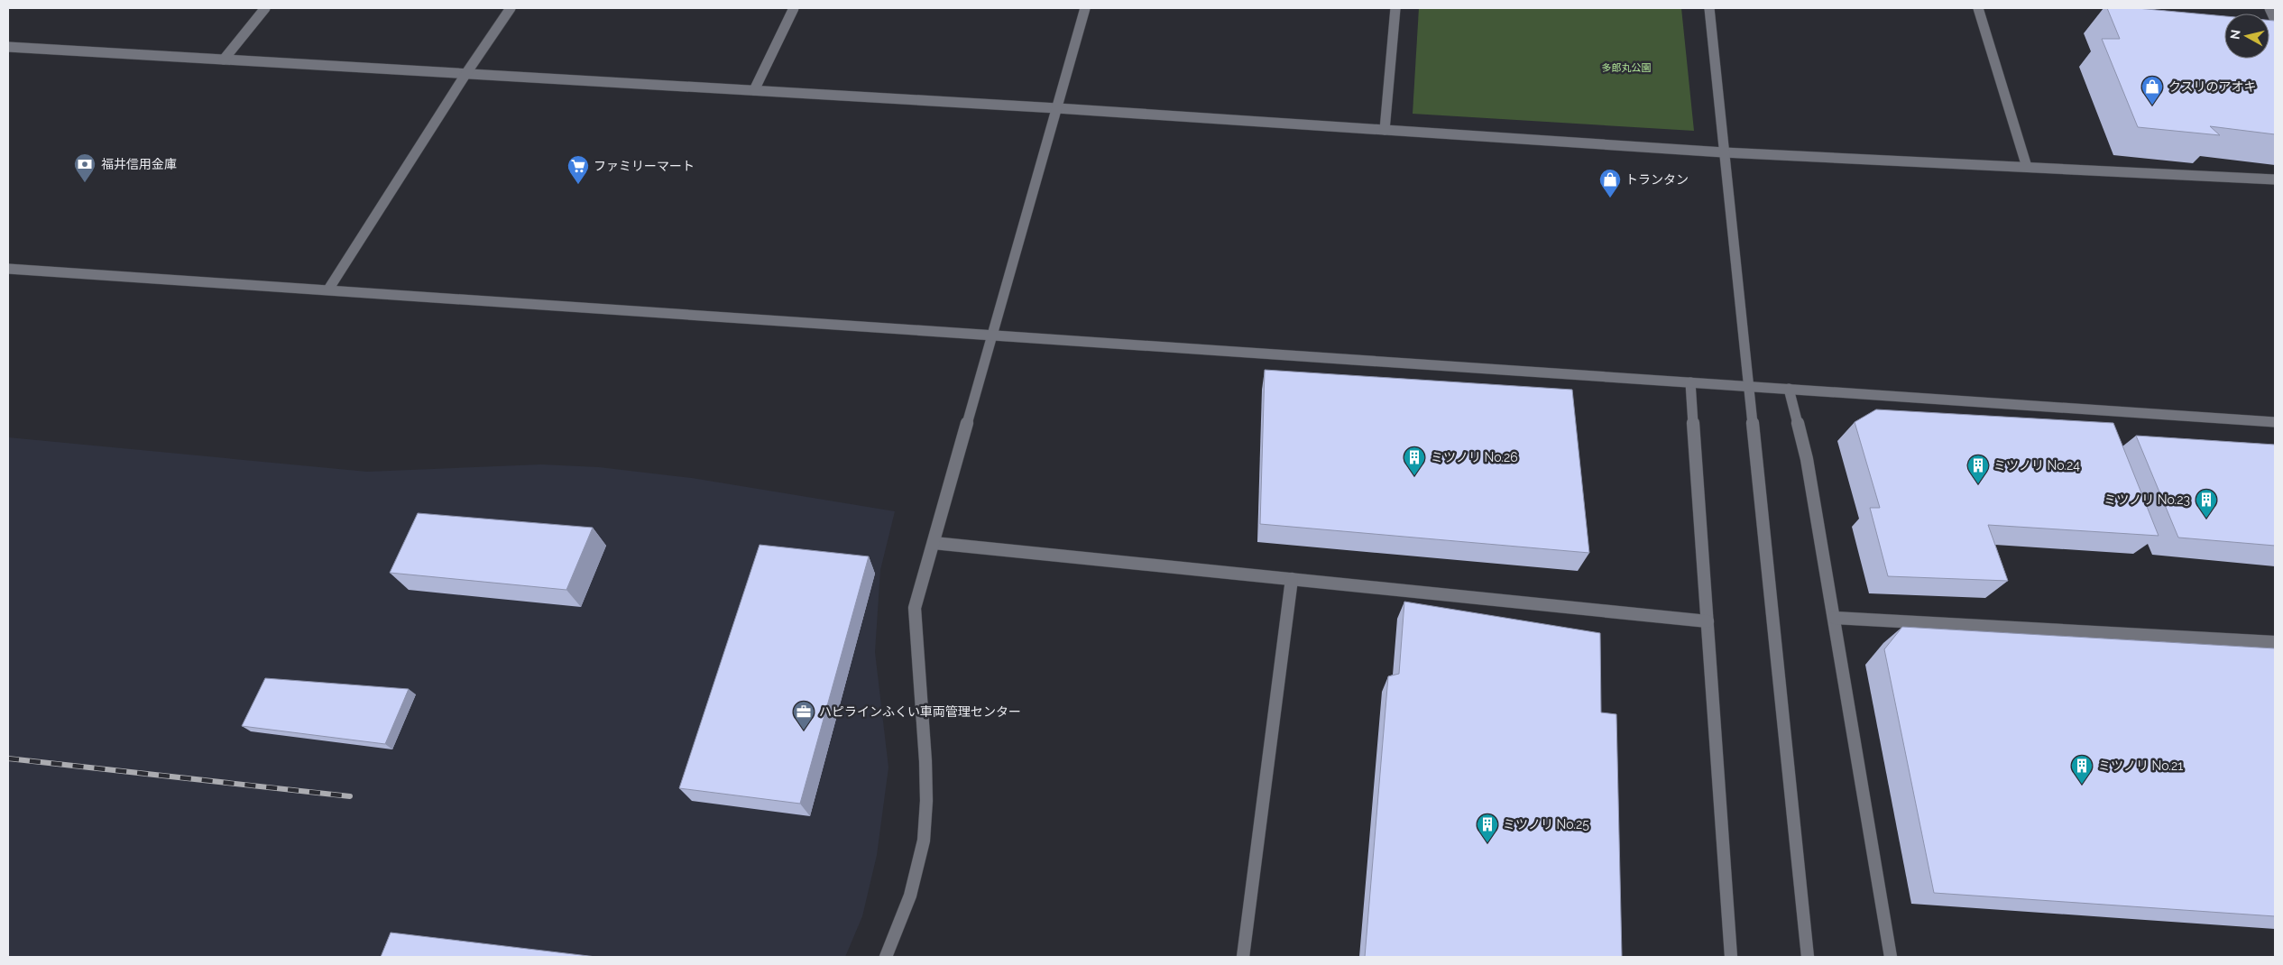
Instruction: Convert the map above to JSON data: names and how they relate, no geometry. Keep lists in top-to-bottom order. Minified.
{"parks":["多郎丸公園"],"places":{"shop":["クスリのアオキ","トランタン"],"bank":["福井信用金庫"],"supermarket":["ファミリーマート"],"building":["ミツノリ No.26","ミツノリ No.24","ミツノリ No.23","ミツノリ No.21","ミツノリ No.25"],"office":["ハピラインふくい車両管理センター"]},"north":"left"}
